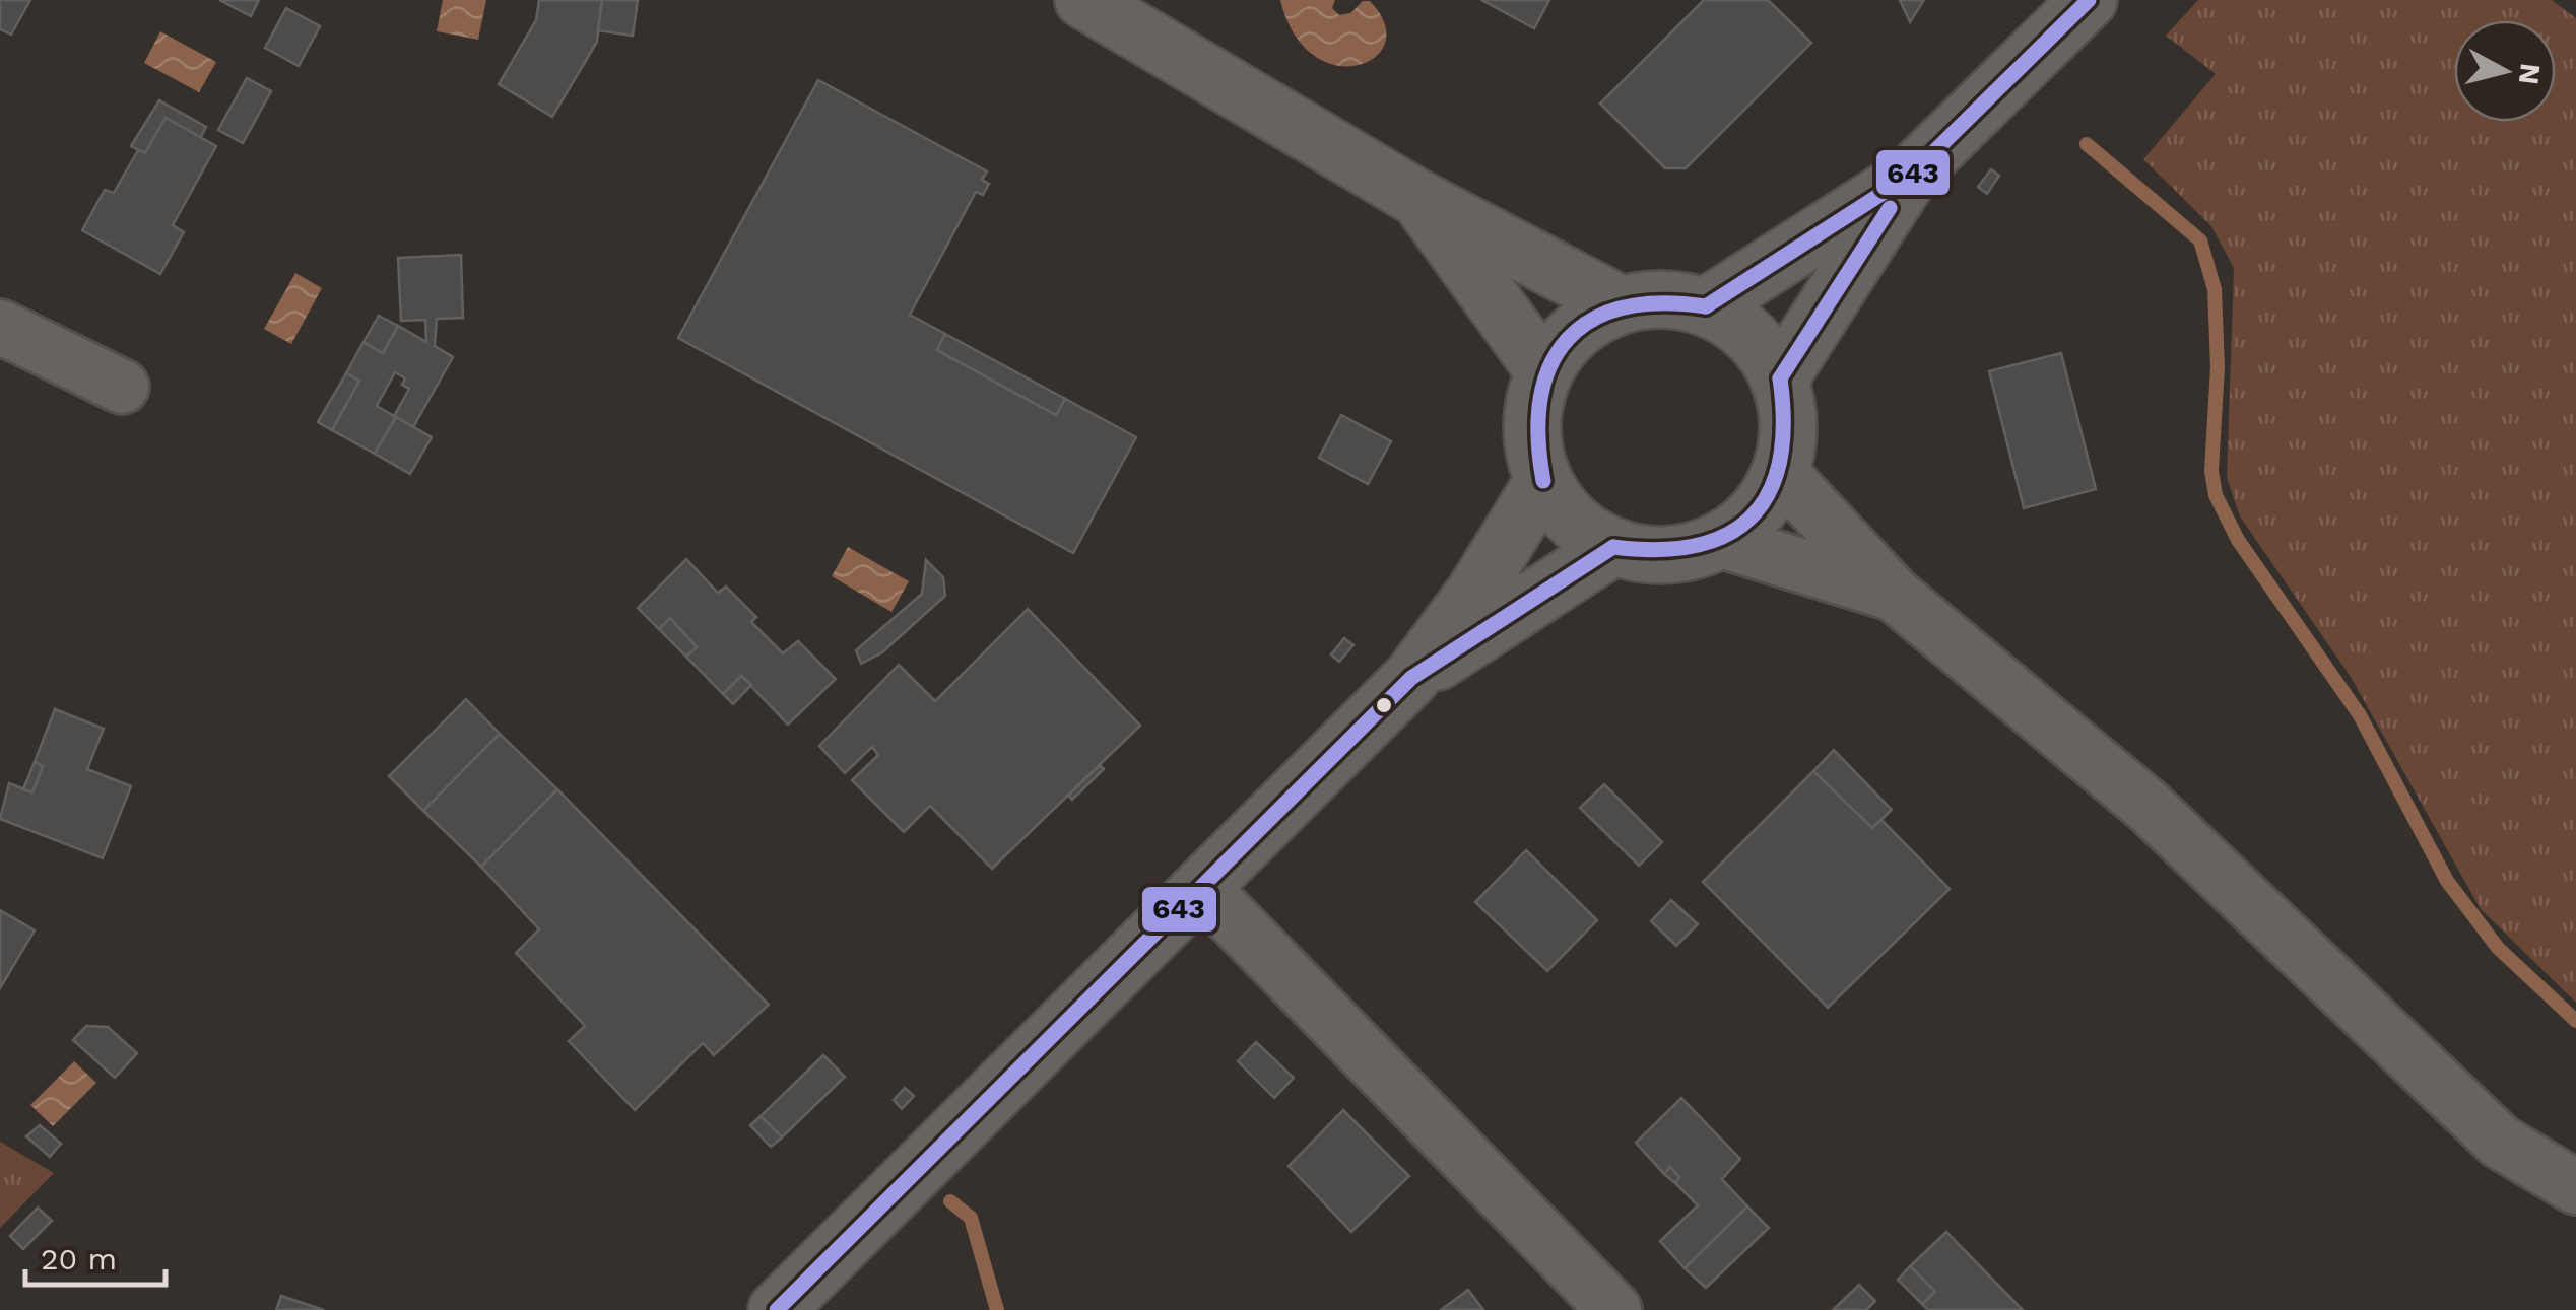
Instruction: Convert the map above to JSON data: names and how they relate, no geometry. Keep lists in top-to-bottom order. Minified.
{"lines":["transit line 643"],"scale_bar":"20 m","north":"right"}
